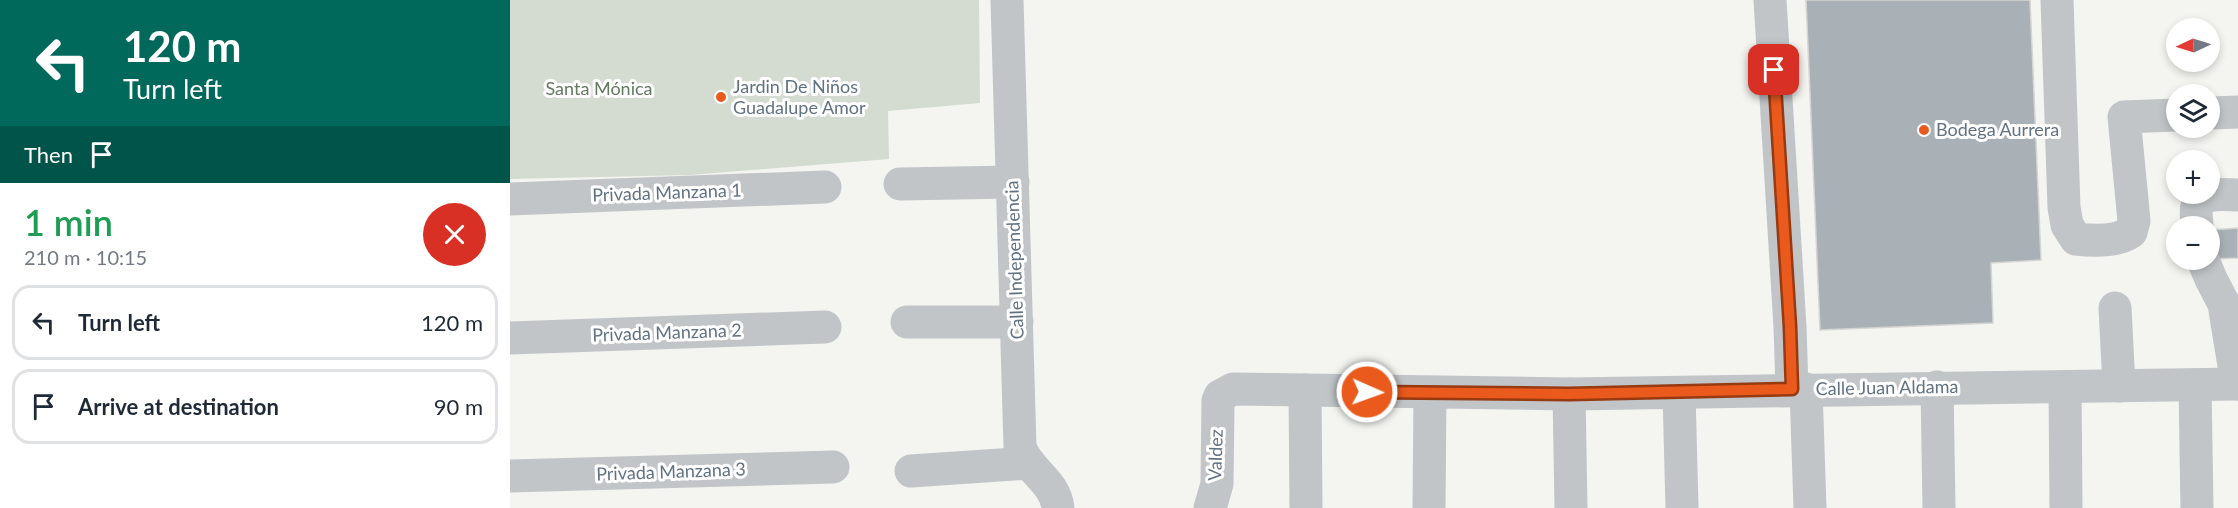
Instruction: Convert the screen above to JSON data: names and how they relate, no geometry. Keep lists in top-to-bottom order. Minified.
{"streets":{"street":["Privada Manzana 1","Calle Independencia","Privada Manzana 2","Calle Juan Aldama","Valdez","Privada Manzana 3"]},"crossings":[["Calle Juan Aldama","Valdez"]],"parks":["Santa Mónica"],"places":["Jardin De Niños Guadalupe Amor","Bodega Aurrera"],"north":"left","page":{"turn":["120 m","Turn left"],"map_buttons":["+","−"],"then":"Then","heading":["1 min","210 m · 10:15"],"list":[{"name":"Turn left","value":"120 m"},{"name":"Arrive at destination","value":"90 m"}]}}
